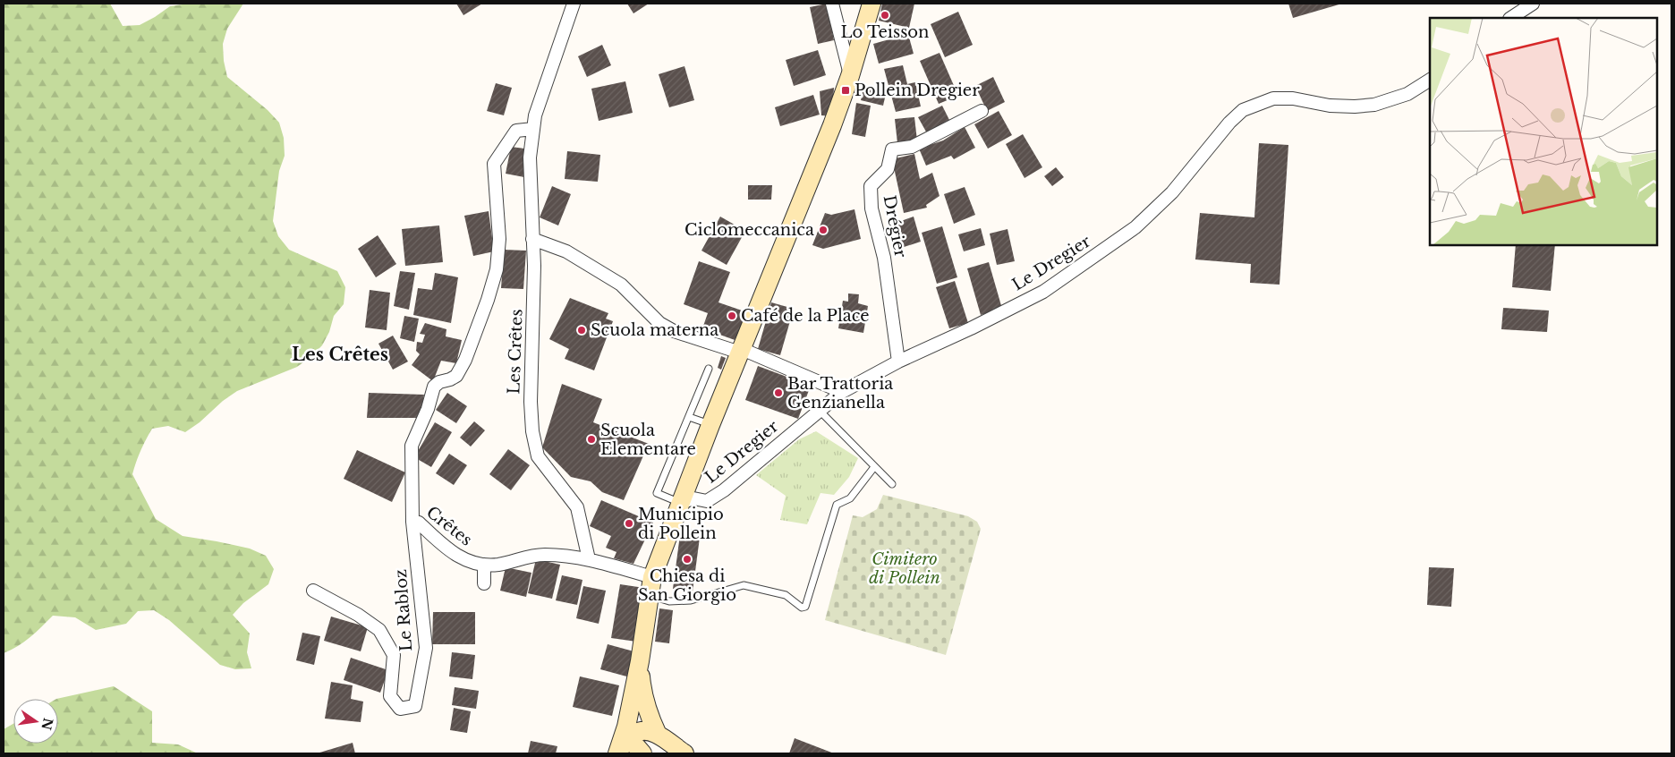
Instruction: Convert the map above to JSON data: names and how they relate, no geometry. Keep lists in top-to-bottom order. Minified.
{"streets":{"street":["Drégier","Le Dregier","Les Crêtes","Crêtes","Le Rabloz"]},"crossings":[["Drégier","Le Dregier"],["Les Crêtes","Crêtes"],["Crêtes","Le Rabloz"]],"districts":["Les Crêtes"],"parks":["Cimitero di Pollein"],"places":{"other":["Lo Teisson","Ciclomeccanica","Café de la Place","Scuola materna","Bar Trattoria Genzianella","Scuola Elementare","Municipio di Pollein","Chiesa di San Giorgio"],"transit":["Pollein Dregier"]},"north":"right"}
